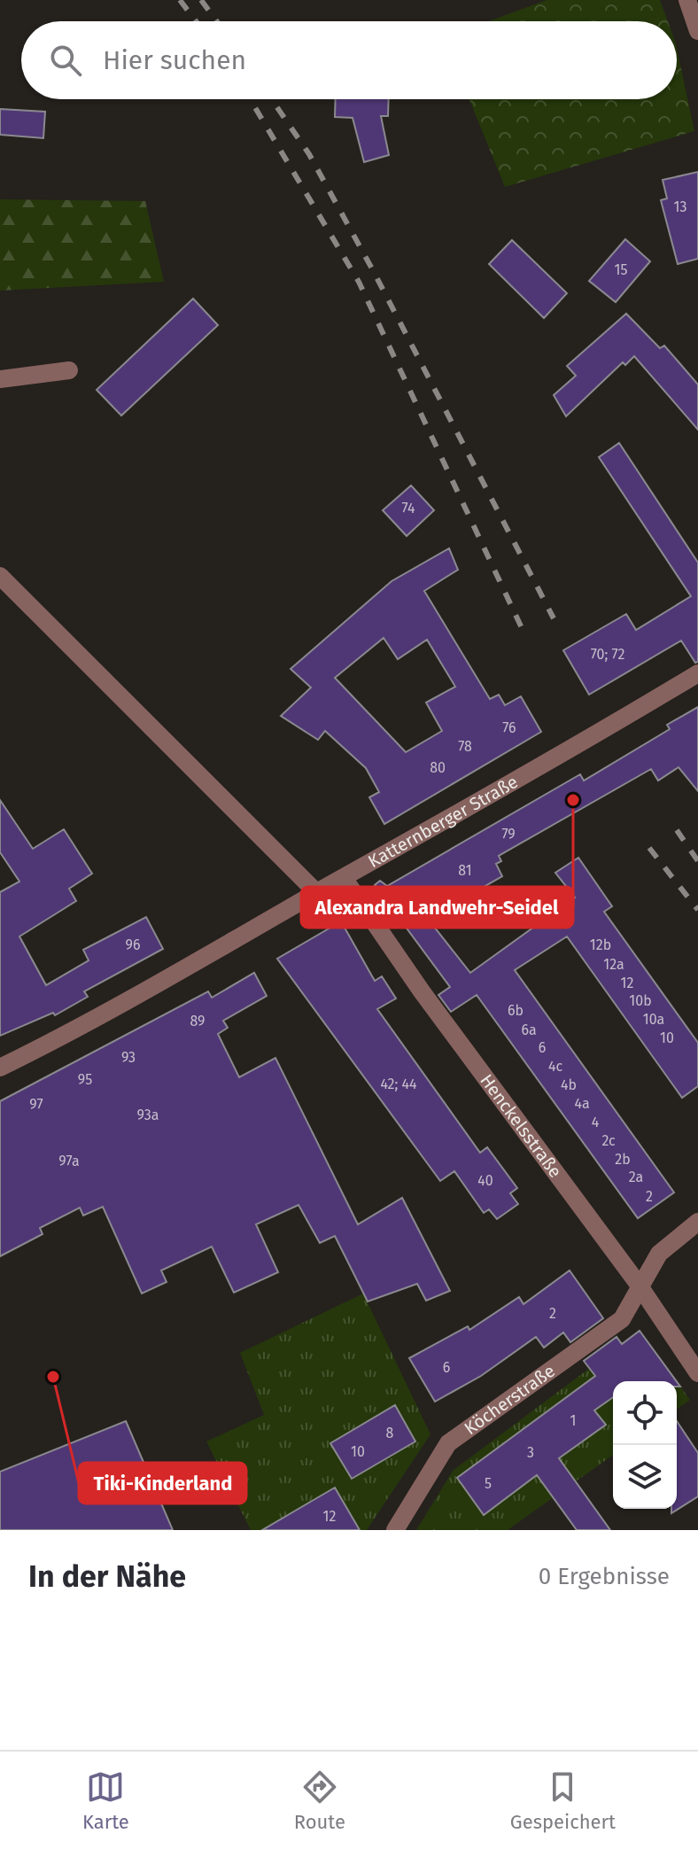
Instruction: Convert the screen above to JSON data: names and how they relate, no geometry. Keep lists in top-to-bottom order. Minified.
{"streets":{"street":["Katternberger Straße","Henckelsstraße","Köcherstraße"]},"crossings":[["Katternberger Straße","Henckelsstraße"],["Henckelsstraße","Köcherstraße"]],"places":["Alexandra Landwehr-Seidel","Tiki-Kinderland"],"house_numbers":["13","15","74","70; 72","76","78","80","79","81","96","12b","12a","12","10b","6b","10a","89","6a","10","6","93","4c","95","42; 44","4b","4a","97","93a","4","2c","2b","97a","2a","40","2","2","6","1","8","10","3","5","12"],"page":{"search":"Hier suchen","heading":["In der Nähe","0 Ergebnisse"],"nav":["Karte","Route","Gespeichert"]}}
